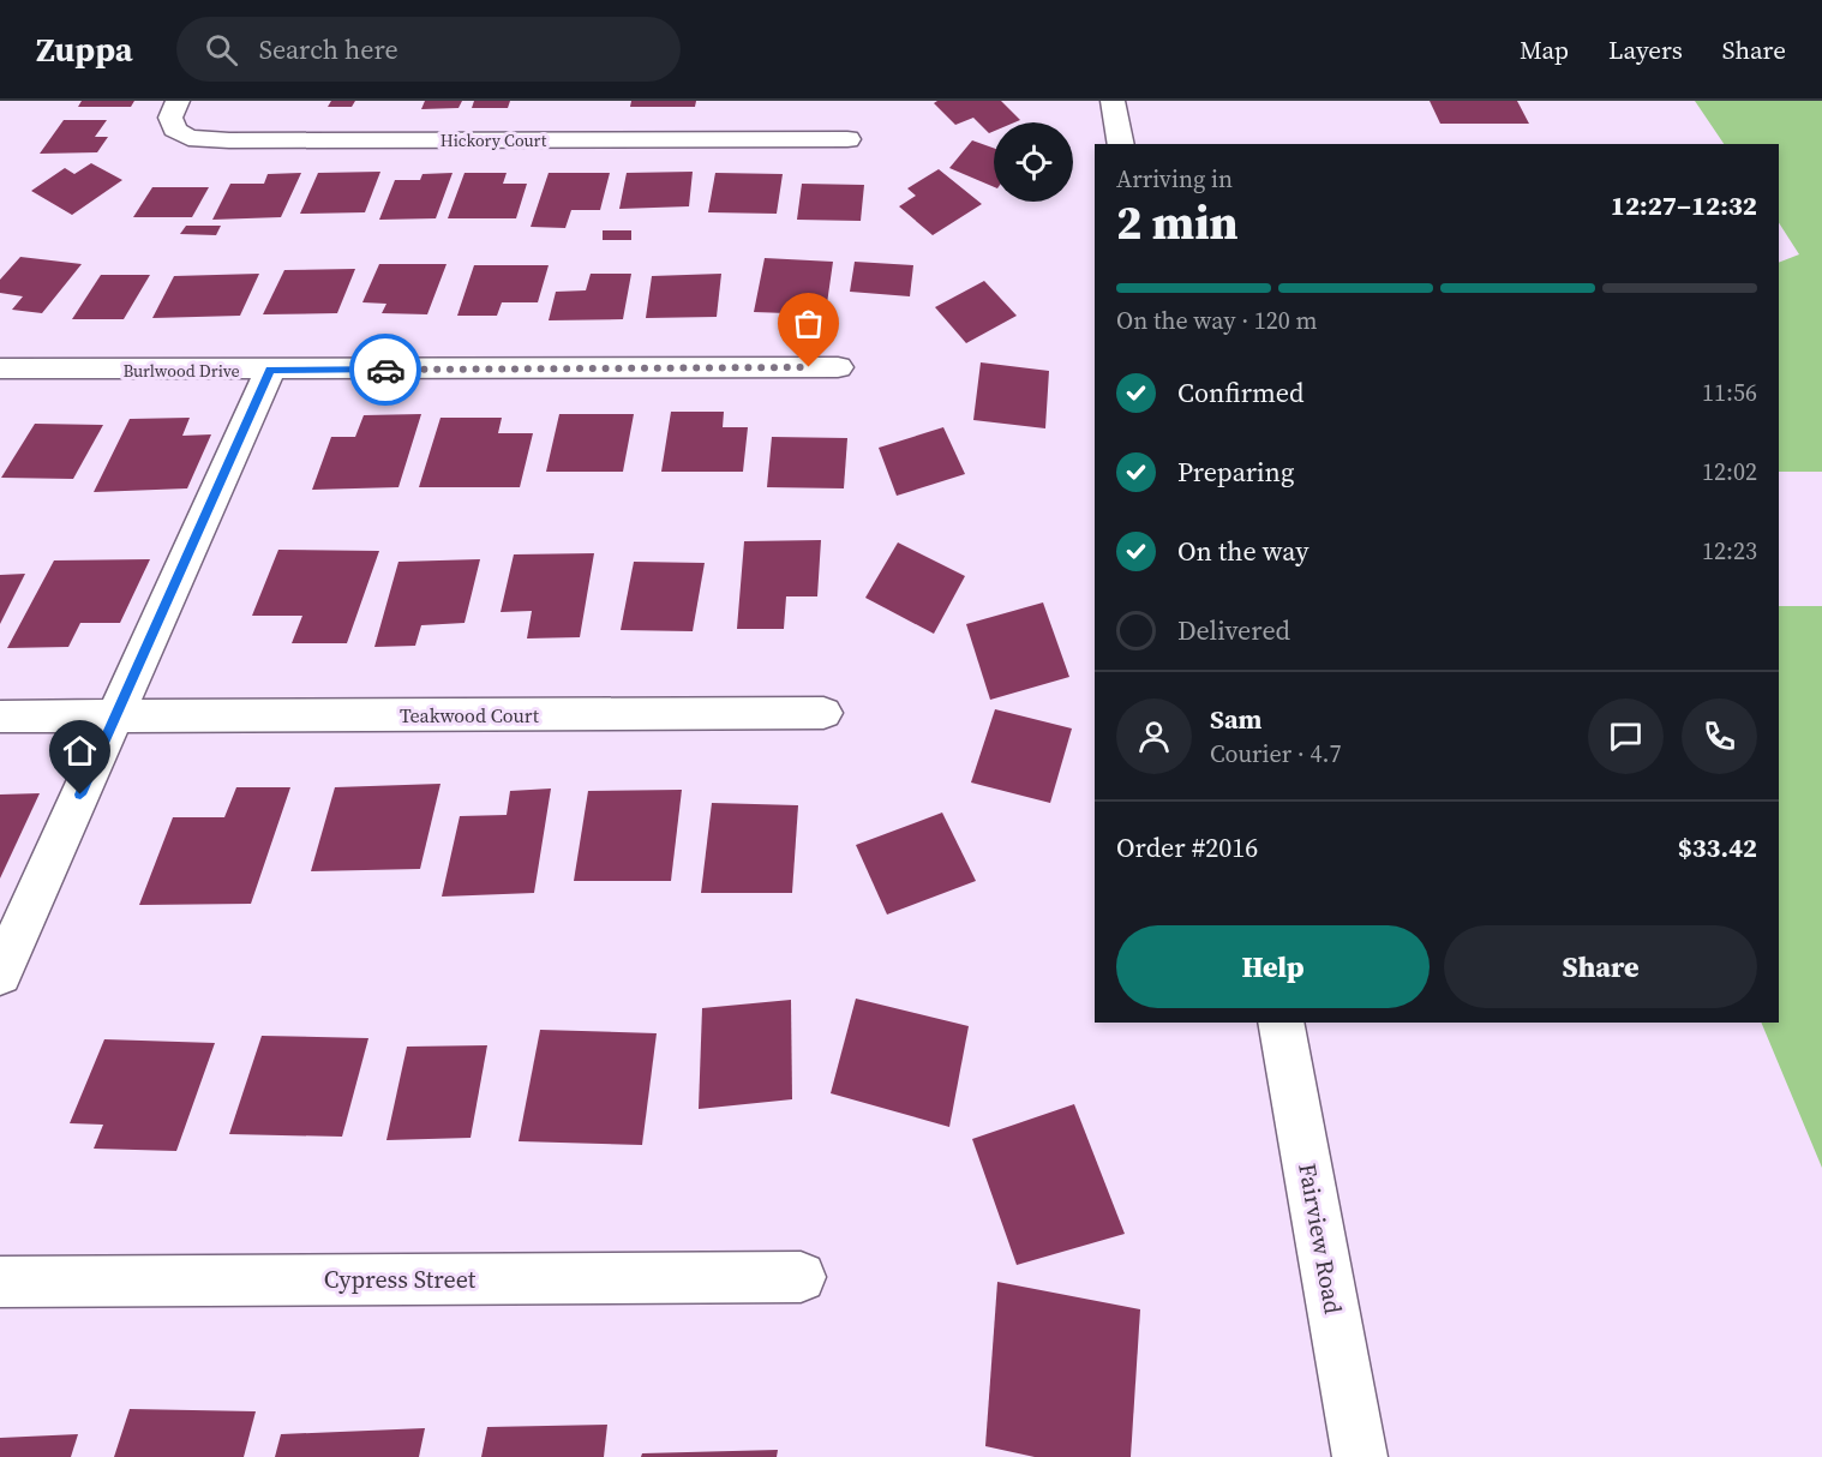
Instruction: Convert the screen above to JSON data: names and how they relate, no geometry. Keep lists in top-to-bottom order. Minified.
{"streets":{"street":["Hickory Court","Burlwood Drive","Teakwood Court","Fairview Road","Cypress Street"]},"page":{"header":"Zuppa","search":"Search here","nav":["Map","Layers","Share"],"heading":["2 min","Arriving in","12:27–12:32"],"panel":["Sam","Courier · 4.7","Order #2016","$33.42"],"bar":"On the way · 120 m","list":[["Confirmed","11:56"],["Preparing","12:02"],["On the way","12:23"],"Delivered"],"buttons":["Help","Share"]}}
